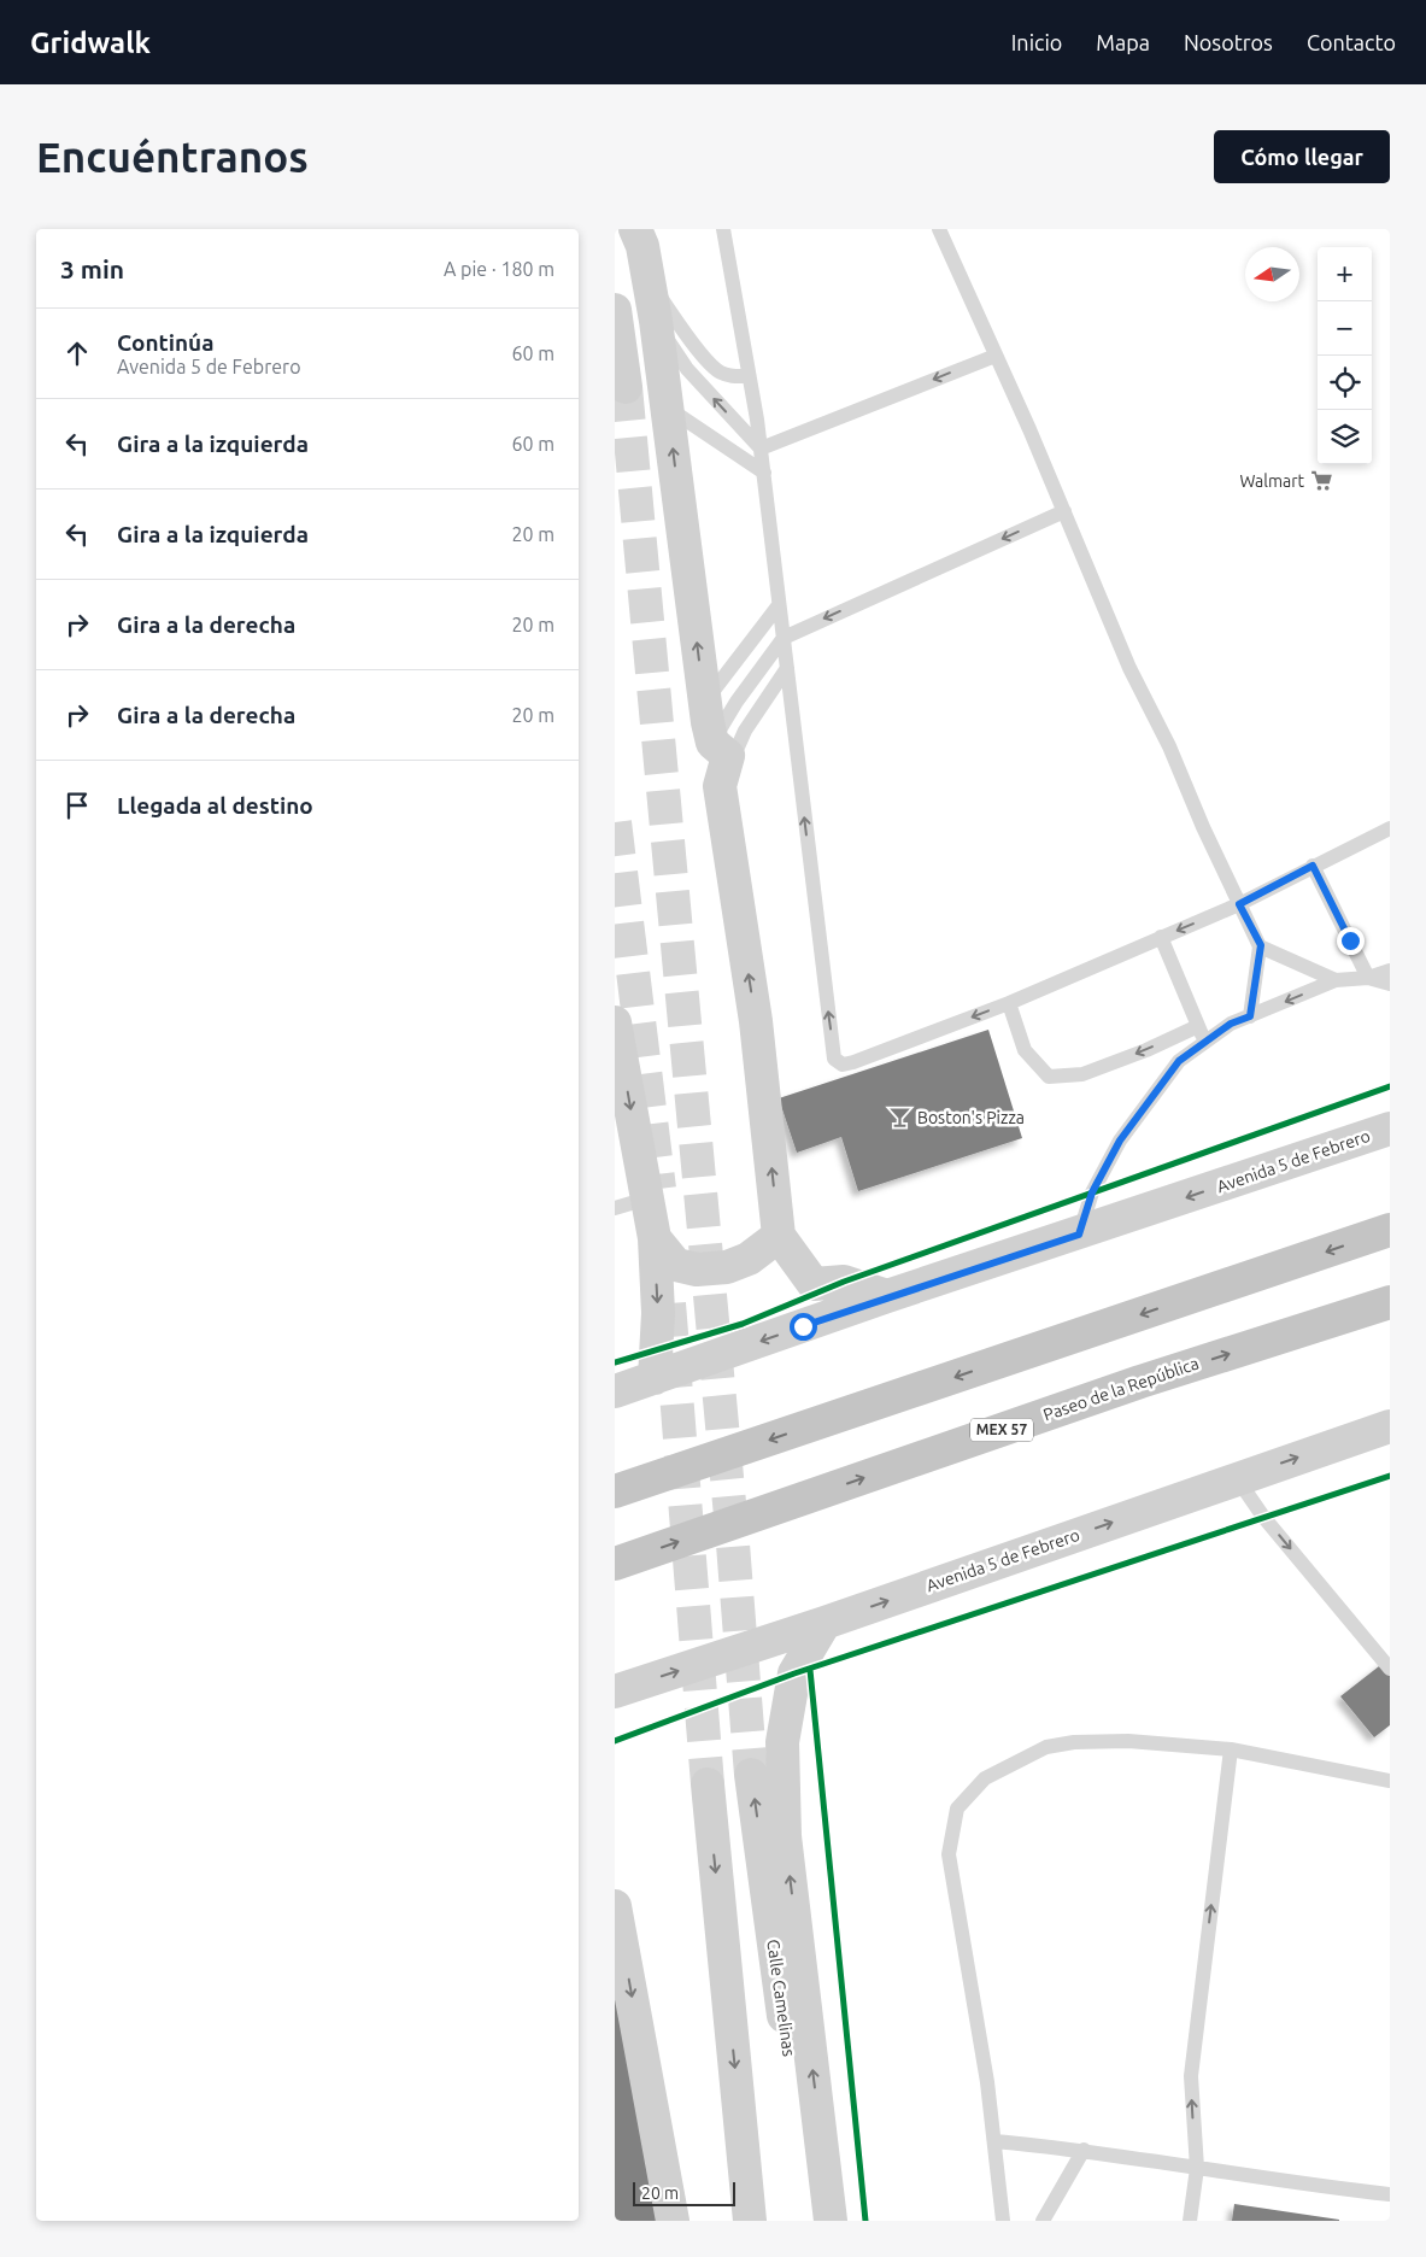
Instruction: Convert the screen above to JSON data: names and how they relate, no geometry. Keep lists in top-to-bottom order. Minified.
{"streets":{"highway":["Paseo de la República","MEX 57"],"main road":["Avenida 5 de Febrero","Calle Camelinas"]},"places":{"supermarket":["Walmart"],"bar":["Boston's Pizza"]},"scale_bar":"20 m","north":"left","page":{"header":"Gridwalk","nav":["Inicio","Mapa","Nosotros","Contacto"],"buttons":"Cómo llegar","title":"Encuéntranos","heading":["3 min","A pie · 180 m"],"map_buttons":["+","−"],"list":[["Continúa","Avenida 5 de Febrero","60 m"],["Gira a la izquierda","60 m"],["Gira a la izquierda","20 m"],["Gira a la derecha","20 m"],["Gira a la derecha","20 m"],"Llegada al destino"],"scale":"20 m"}}
